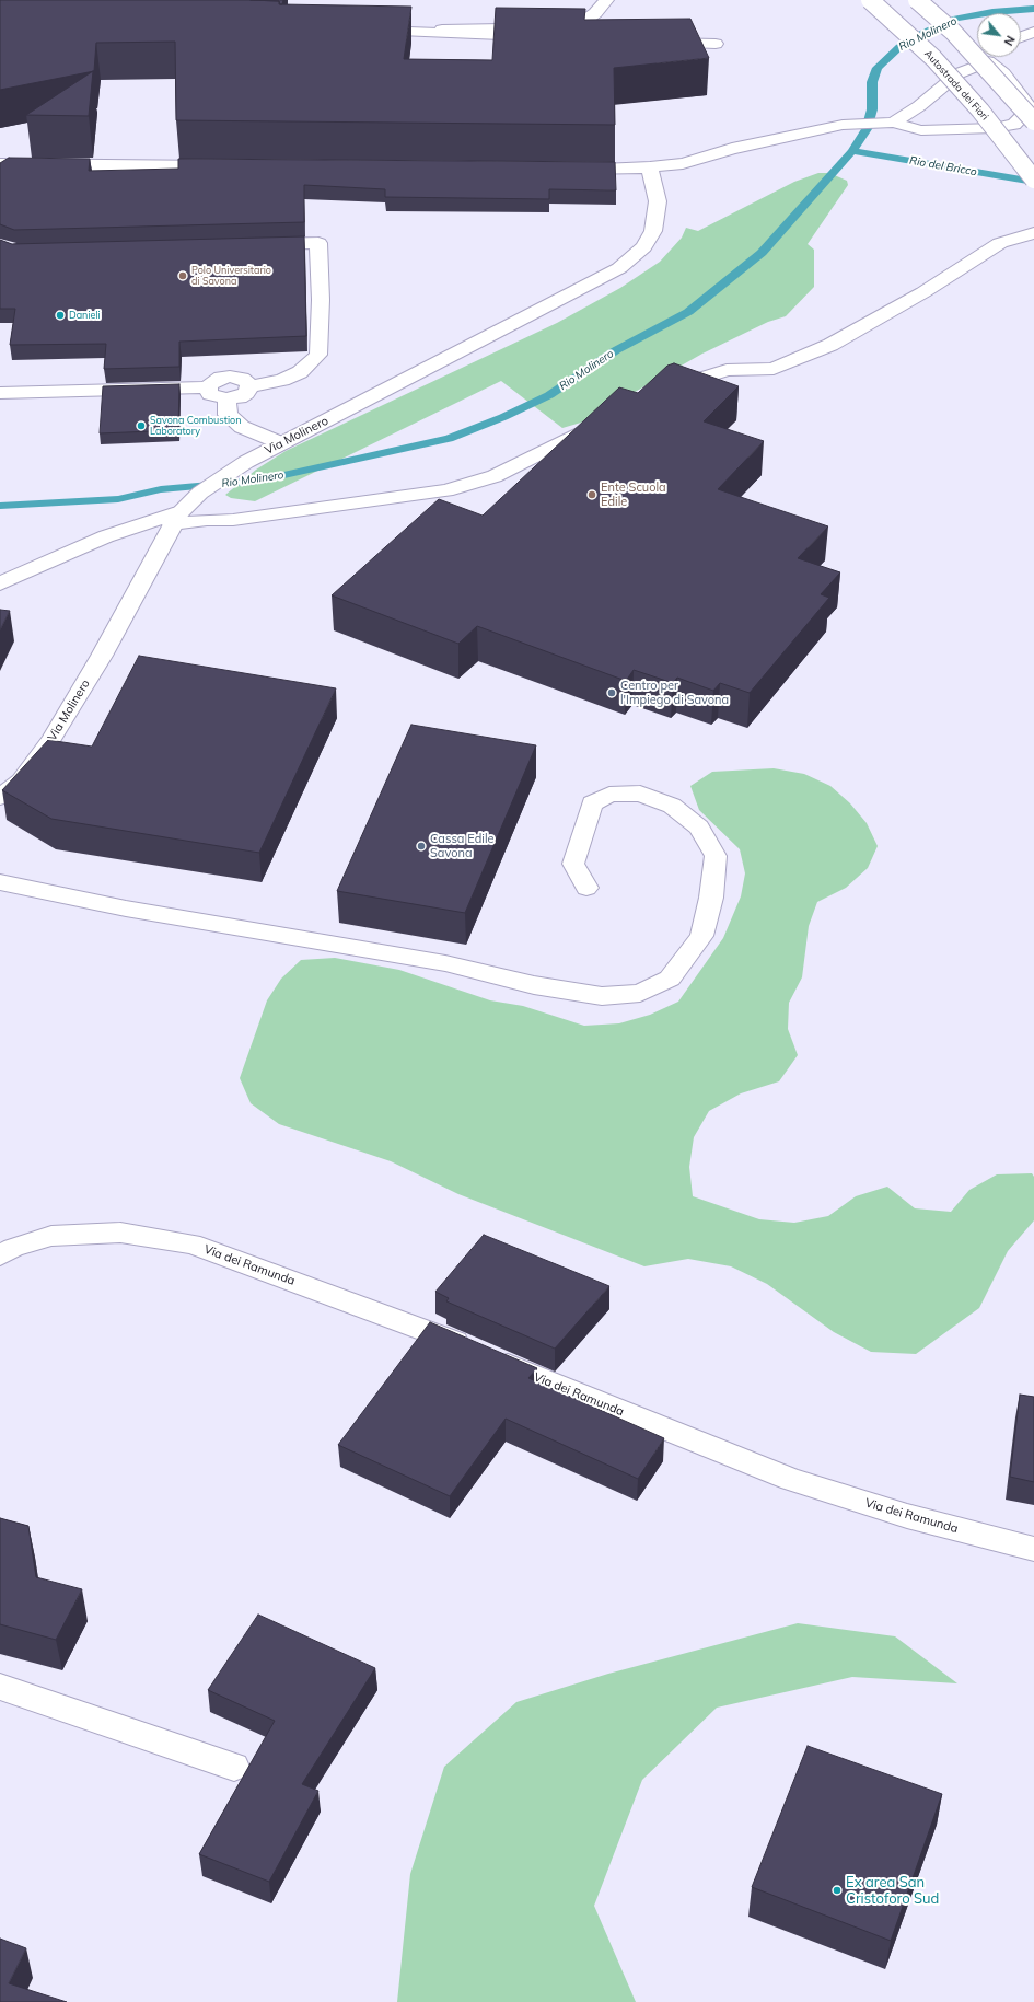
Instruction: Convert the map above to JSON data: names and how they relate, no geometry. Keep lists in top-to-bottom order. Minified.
{"streets":{"main road":["Autostrada dei Fiori","Via Molinero","Via dei Ramunda"]},"water":["Rio Molinero","Rio del Bricco"],"places":["Polo Universitario di Savona","Danieli","Savona Combustion Laboratory","Ente Scuola Edile","Centro per l'Impiego di Savona","Cassa Edile Savona","Ex area San Cristoforo Sud"],"north":"bottom right"}
